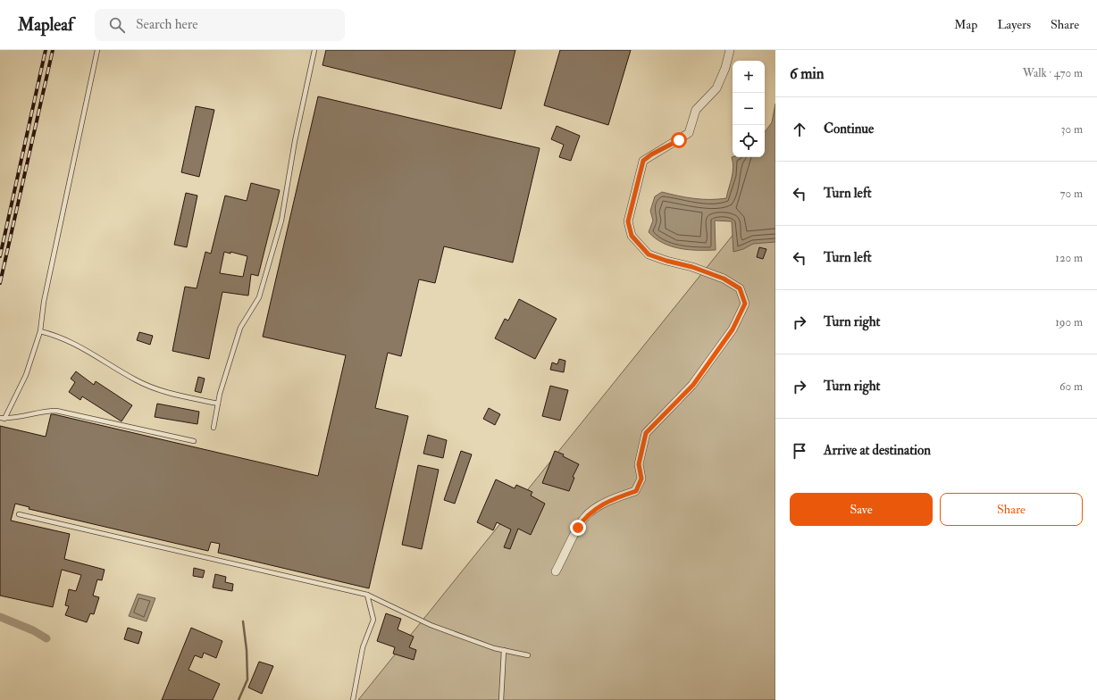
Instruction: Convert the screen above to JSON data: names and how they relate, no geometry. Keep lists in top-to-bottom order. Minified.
{"page":{"header":"Mapleaf","search":"Search here","nav":["Map","Layers","Share"],"heading":["6 min","Walk · 470 m"],"map_buttons":["+","−"],"list":[["Continue","30 m"],["Turn left","70 m"],["Turn left","120 m"],["Turn right","190 m"],["Turn right","60 m"],"Arrive at destination"],"buttons":["Save","Share"]}}
